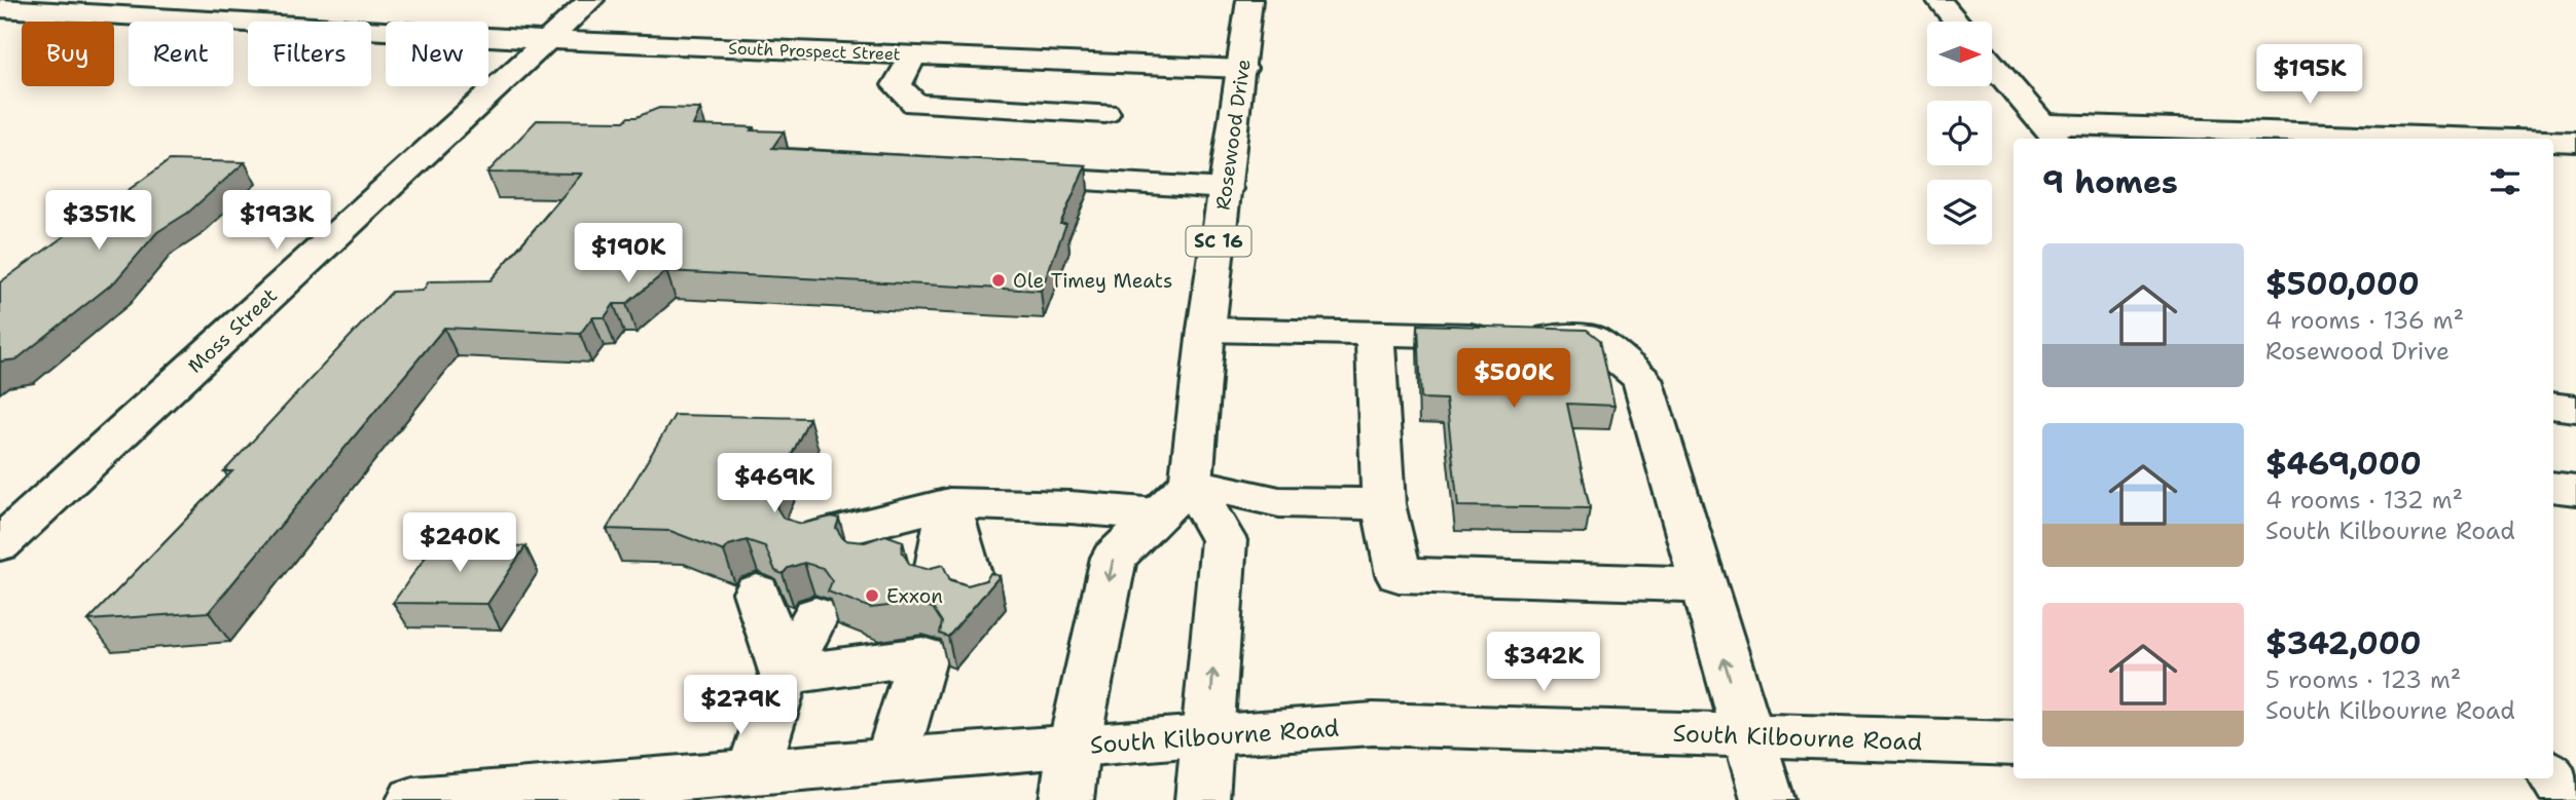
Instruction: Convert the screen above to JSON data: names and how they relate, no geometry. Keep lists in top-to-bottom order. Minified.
{"streets":{"street":["South Prospect Street","Rosewood Drive","SC 16","Moss Street","South Kilbourne Road"]},"crossings":[["South Prospect Street","Rosewood Drive"],["South Prospect Street","Moss Street"]],"places":["Ole Timey Meats","Exxon"],"north":"right","page":{"chip":["Buy","Rent","Filters","New"],"price":["$195K","$351K","$193K","$190K","$500K","$469K","$240K","$342K","$279K"],"heading":"9 homes","list":[{"name":"$500,000","note":"4 rooms · 136 m² · Rosewood Drive"},{"name":"$469,000","note":"4 rooms · 132 m² · South Kilbourne Road"},{"name":"$342,000","note":"5 rooms · 123 m² · South Kilbourne Road"}]}}
